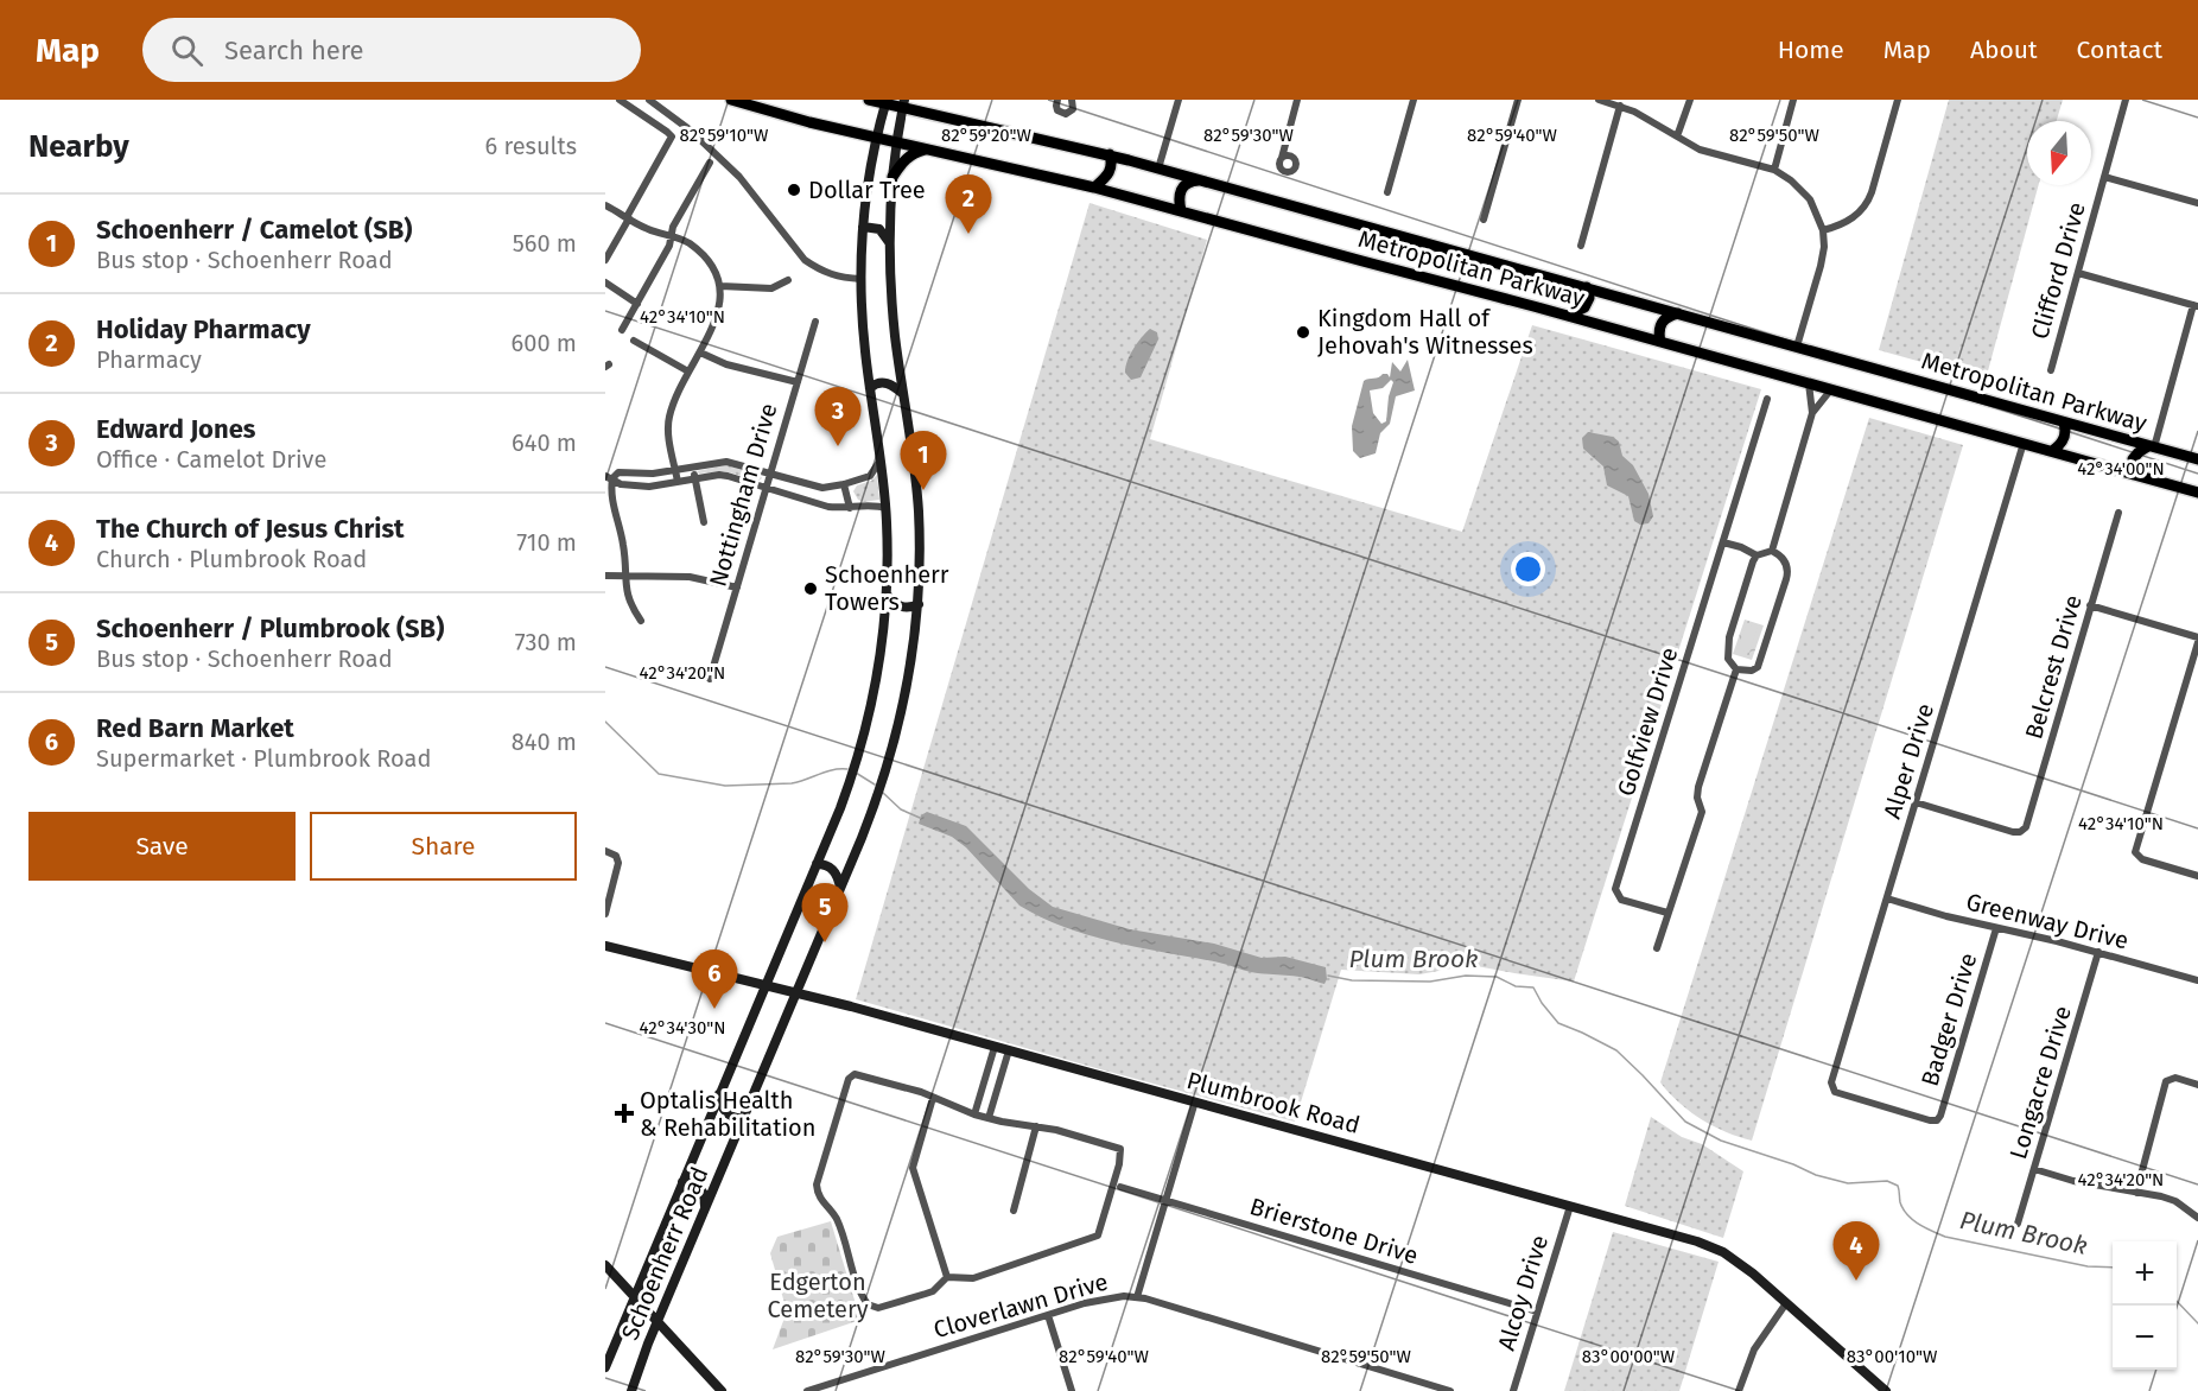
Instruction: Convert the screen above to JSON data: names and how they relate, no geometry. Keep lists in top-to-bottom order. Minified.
{"streets":{"main road":["Metropolitan Parkway","Plumbrook Road","Schoenherr Road"],"street":["Clifford Drive","Nottingham Drive","Belcrest Drive","Golfview Drive","Alper Drive","Greenway Drive","Badger Drive","Longacre Drive","Brierstone Drive","Alcoy Drive","Cloverlawn Drive"]},"crossings":[["Metropolitan Parkway","Alper Drive"],["Metropolitan Parkway","Schoenherr Road"],["Belcrest Drive","Alper Drive"],["Alper Drive","Greenway Drive"],["Alper Drive","Badger Drive"],["Greenway Drive","Badger Drive"],["Greenway Drive","Longacre Drive"],["Plumbrook Road","Schoenherr Road"],["Plumbrook Road","Alcoy Drive"],["Brierstone Drive","Alcoy Drive"]],"water":["Plum Brook"],"parks":["Edgerton Cemetery"],"places":{"other":["Dollar Tree","Kingdom Hall of Jehovah's Witnesses","Schoenherr Towers"],"health":["Optalis Health & Rehabilitation"]},"north":"bottom","page":{"header":"Map","search":"Search here","nav":["Home","Map","About","Contact"],"heading":["Nearby","6 results"],"pins":["2","3","1","5","6","4"],"list":[{"mark":"1","name":"Schoenherr / Camelot (SB)","note":"Bus stop · Schoenherr Road","value":"560 m"},{"mark":"2","name":"Holiday Pharmacy","note":"Pharmacy","value":"600 m"},{"mark":"3","name":"Edward Jones","note":"Office · Camelot Drive","value":"640 m"},{"mark":"4","name":"The Church of Jesus Christ","note":"Church · Plumbrook Road","value":"710 m"},{"mark":"5","name":"Schoenherr / Plumbrook (SB)","note":"Bus stop · Schoenherr Road","value":"730 m"},{"mark":"6","name":"Red Barn Market","note":"Supermarket · Plumbrook Road","value":"840 m"}],"buttons":["Save","Share"],"map_buttons":["+","−"]},"coordinates":["82°59'10\"W","82°59'20\"W","82°59'30\"W","82°59'40\"W","82°59'50\"W","42°34'10\"N","42°34'00\"N","42°34'20\"N","42°34'30\"N","83°00'00\"W","83°00'10\"W"]}
